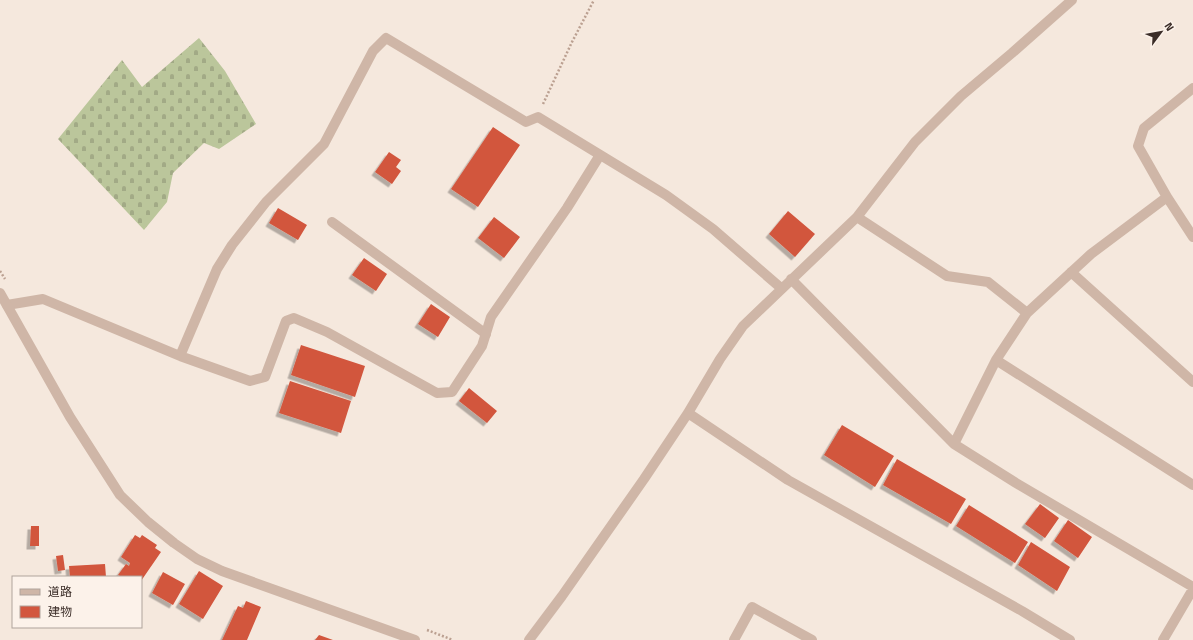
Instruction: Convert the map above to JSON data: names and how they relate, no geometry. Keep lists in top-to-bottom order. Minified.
{"legend":["道路","建物"],"north":"top right"}
